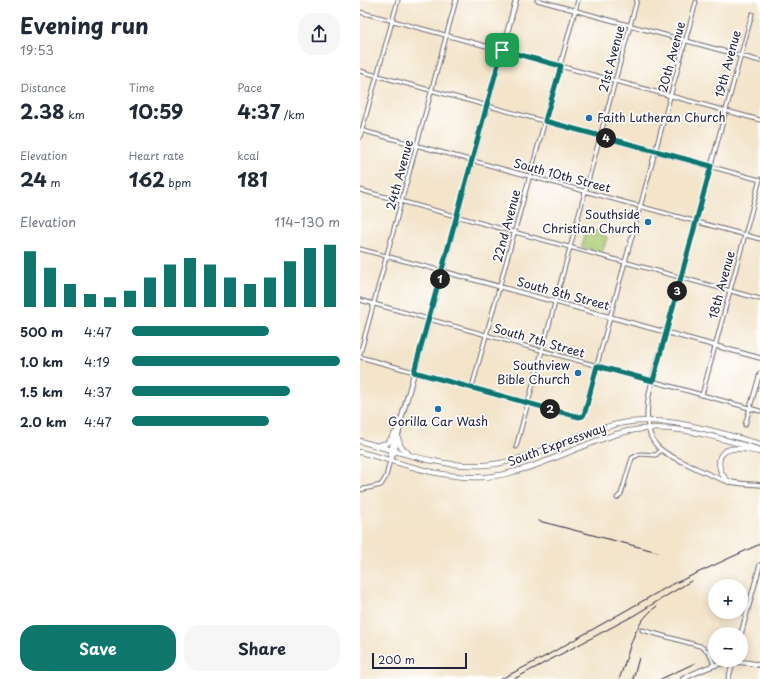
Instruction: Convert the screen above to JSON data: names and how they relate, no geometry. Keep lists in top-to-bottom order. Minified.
{"streets":{"main road":["South Expressway"],"street":["20th Avenue","21st Avenue","19th Avenue","24th Avenue","South 10th Street","22nd Avenue","18th Avenue","South 8th Street","South 7th Street"]},"crossings":[["20th Avenue","21st Avenue"],["20th Avenue","South 10th Street"],["20th Avenue","South 8th Street"],["20th Avenue","South 7th Street"],["21st Avenue","South 10th Street"],["21st Avenue","South 8th Street"],["21st Avenue","South 7th Street"],["19th Avenue","South 10th Street"],["19th Avenue","South 8th Street"],["19th Avenue","South 7th Street"],["19th Avenue","South Expressway"],["24th Avenue","South 10th Street"],["24th Avenue","South 8th Street"],["24th Avenue","South 7th Street"],["South 10th Street","22nd Avenue"],["South 10th Street","18th Avenue"],["22nd Avenue","South 8th Street"],["22nd Avenue","South 7th Street"],["18th Avenue","South 8th Street"],["18th Avenue","South 7th Street"]],"places":["Faith Lutheran Church","Southside Christian Church","Southview Bible Church","Gorilla Car Wash"],"scale_bar":"200 m","page":{"heading":["Evening run","19:53"],"stats":[["Distance","2.38 km"],["Time","10:59"],["Pace","4:37 /km"],["Elevation","24 m"],["Heart rate","162 bpm"],["kcal","181"]],"pins":["4","1","3","2"],"chart":["Elevation","114–130 m"],"list":[{"name":"500 m","note":"4:47"},{"name":"1.0 km","note":"4:19"},{"name":"1.5 km","note":"4:37"},{"name":"2.0 km","note":"4:47"}],"map_buttons":["+","−"],"buttons":["Save","Share"],"scale":"200 m"}}
